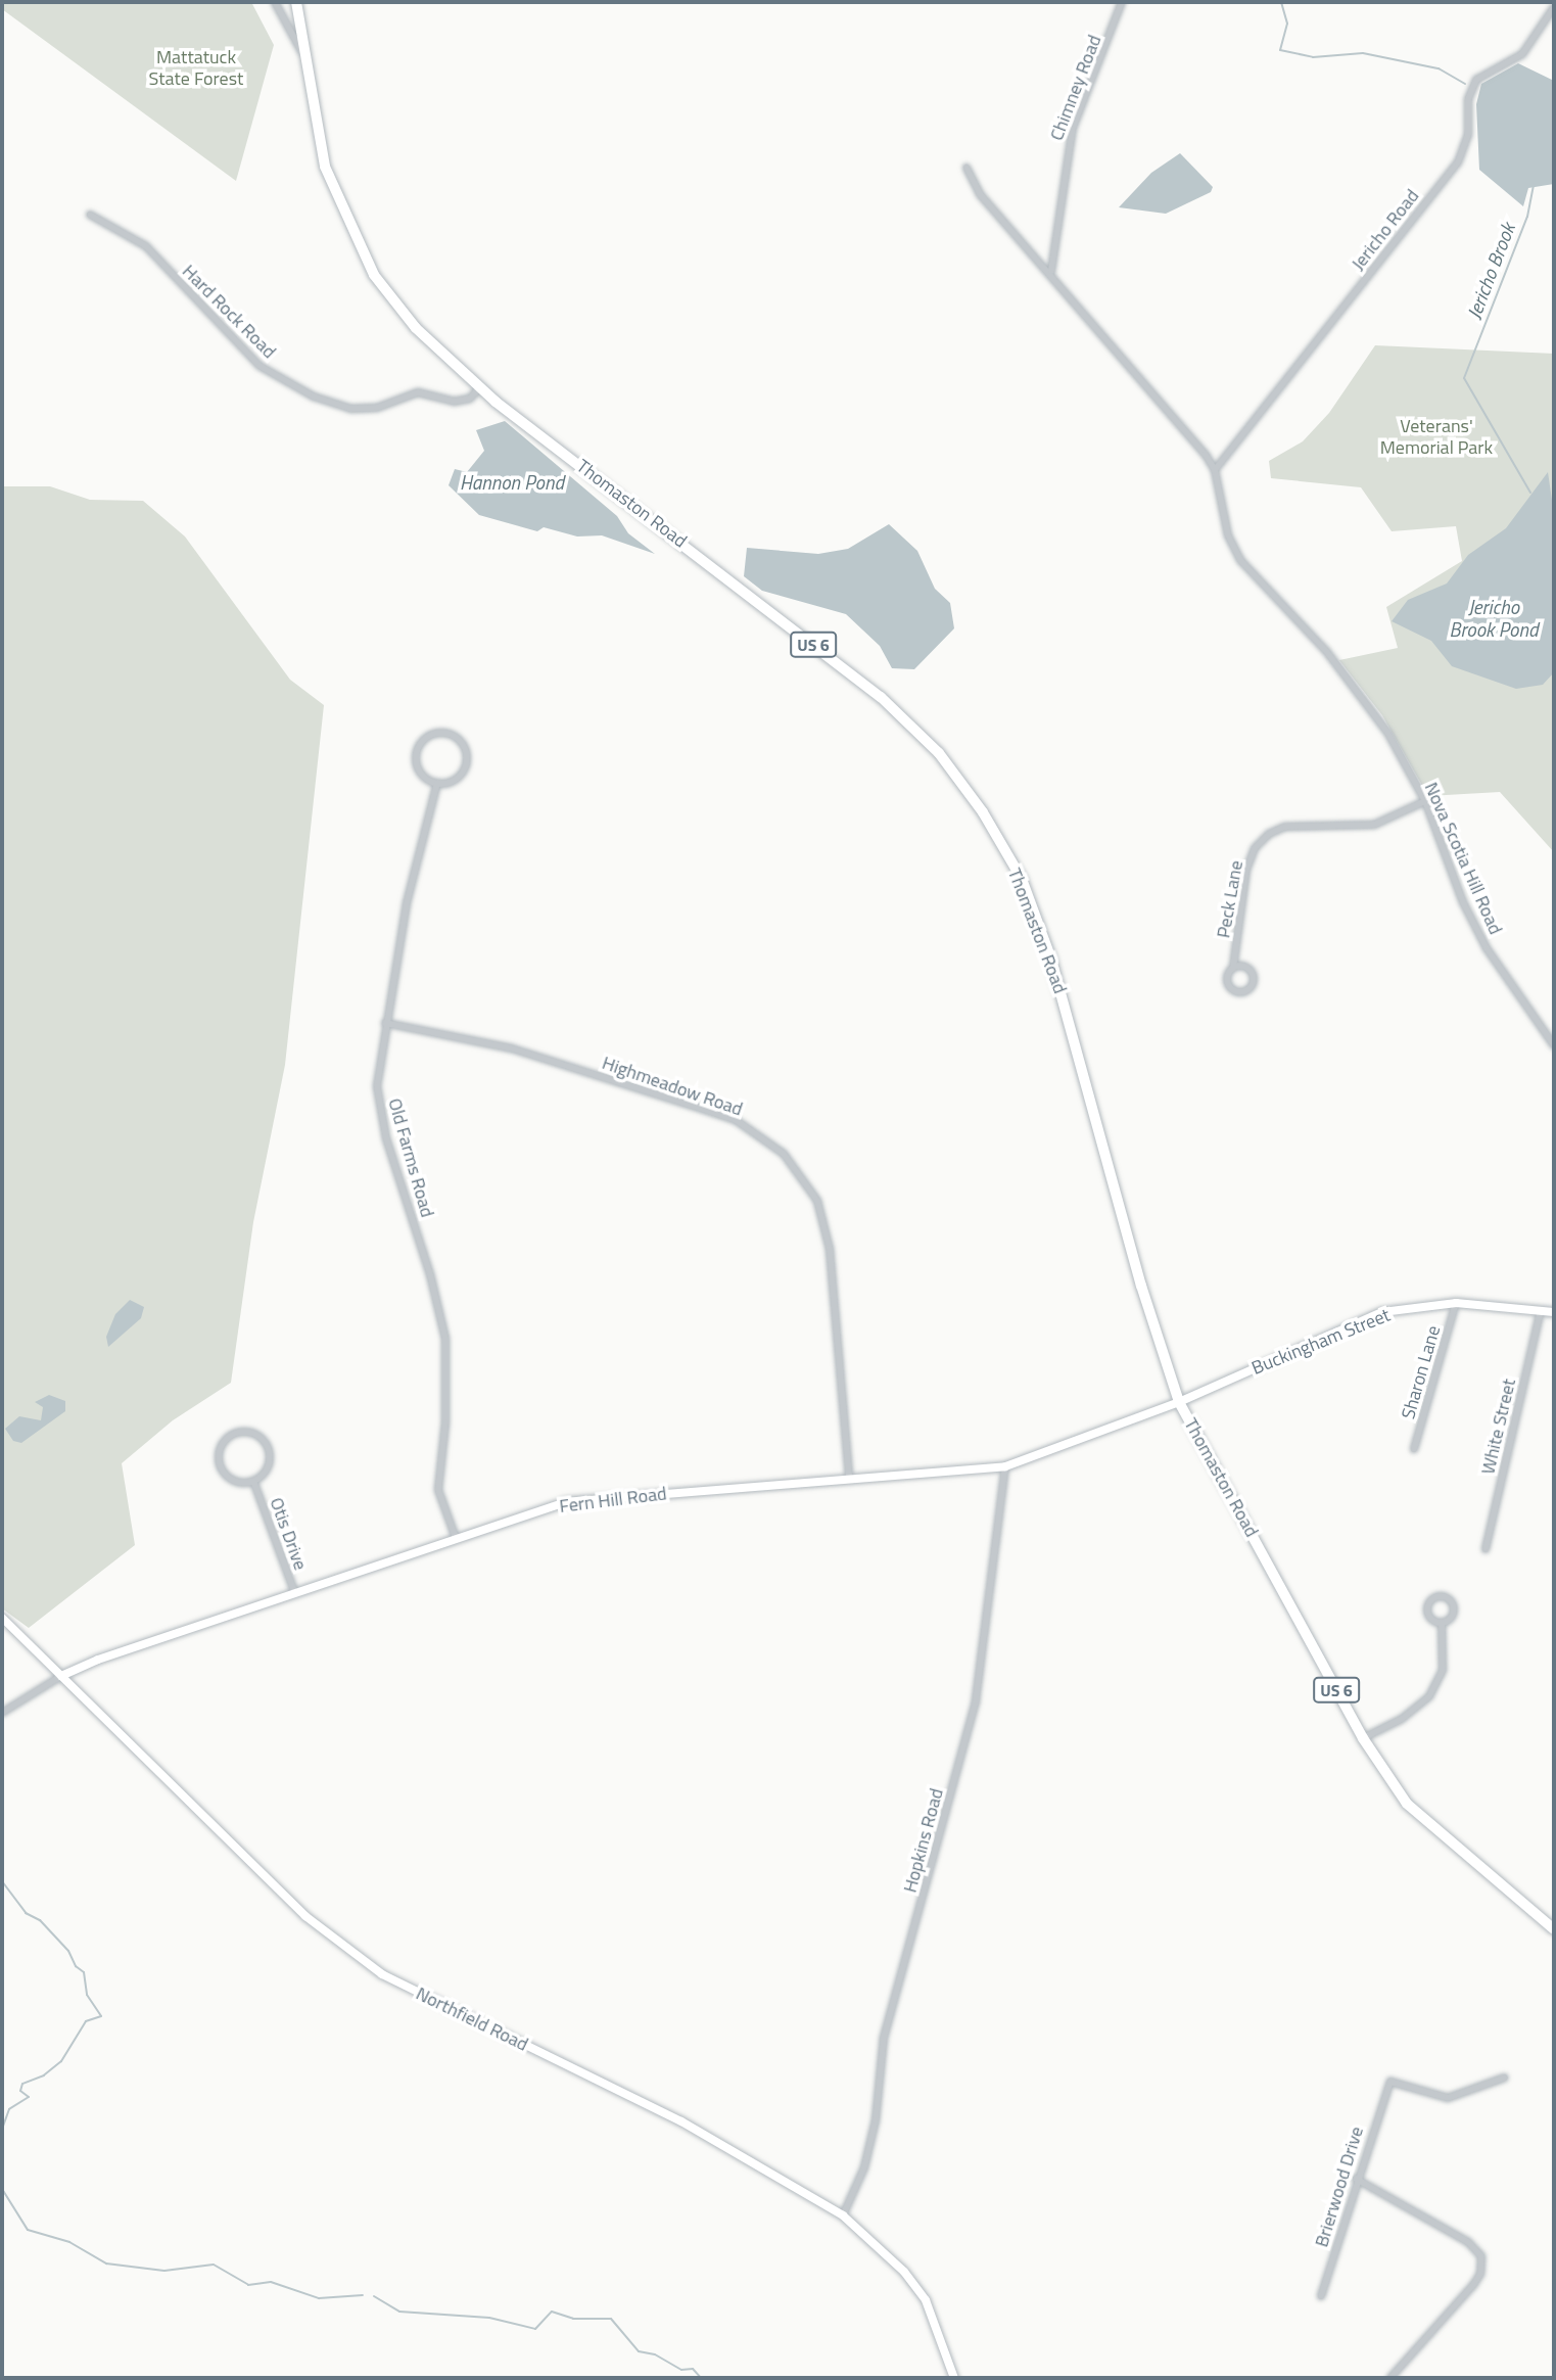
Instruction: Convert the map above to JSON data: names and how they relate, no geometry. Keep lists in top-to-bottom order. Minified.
{"streets":{"main road":["Thomaston Road","US 6"],"street":["Chimney Road","Jericho Road","Hard Rock Road","Nova Scotia Hill Road","Peck Lane","Highmeadow Road","Old Farms Road","Buckingham Street","Sharon Lane","White Street","Fern Hill Road","Otis Drive","Hopkins Road","Northfield Road","Brierwood Drive"]},"crossings":[["Jericho Road","Nova Scotia Hill Road"],["Hard Rock Road","Thomaston Road"],["Thomaston Road","Buckingham Street"],["Thomaston Road","Fern Hill Road"],["Nova Scotia Hill Road","Peck Lane"],["Highmeadow Road","Old Farms Road"],["Highmeadow Road","Fern Hill Road"],["Old Farms Road","Fern Hill Road"],["Buckingham Street","Sharon Lane"],["Buckingham Street","White Street"],["Buckingham Street","Fern Hill Road"],["Fern Hill Road","Otis Drive"],["Fern Hill Road","Hopkins Road"],["Fern Hill Road","Northfield Road"],["Hopkins Road","Northfield Road"]],"water":["Jericho Brook","Hannon Pond","Jericho Brook Pond"],"parks":["Mattatuck State Forest","Veterans' Memorial Park"]}
